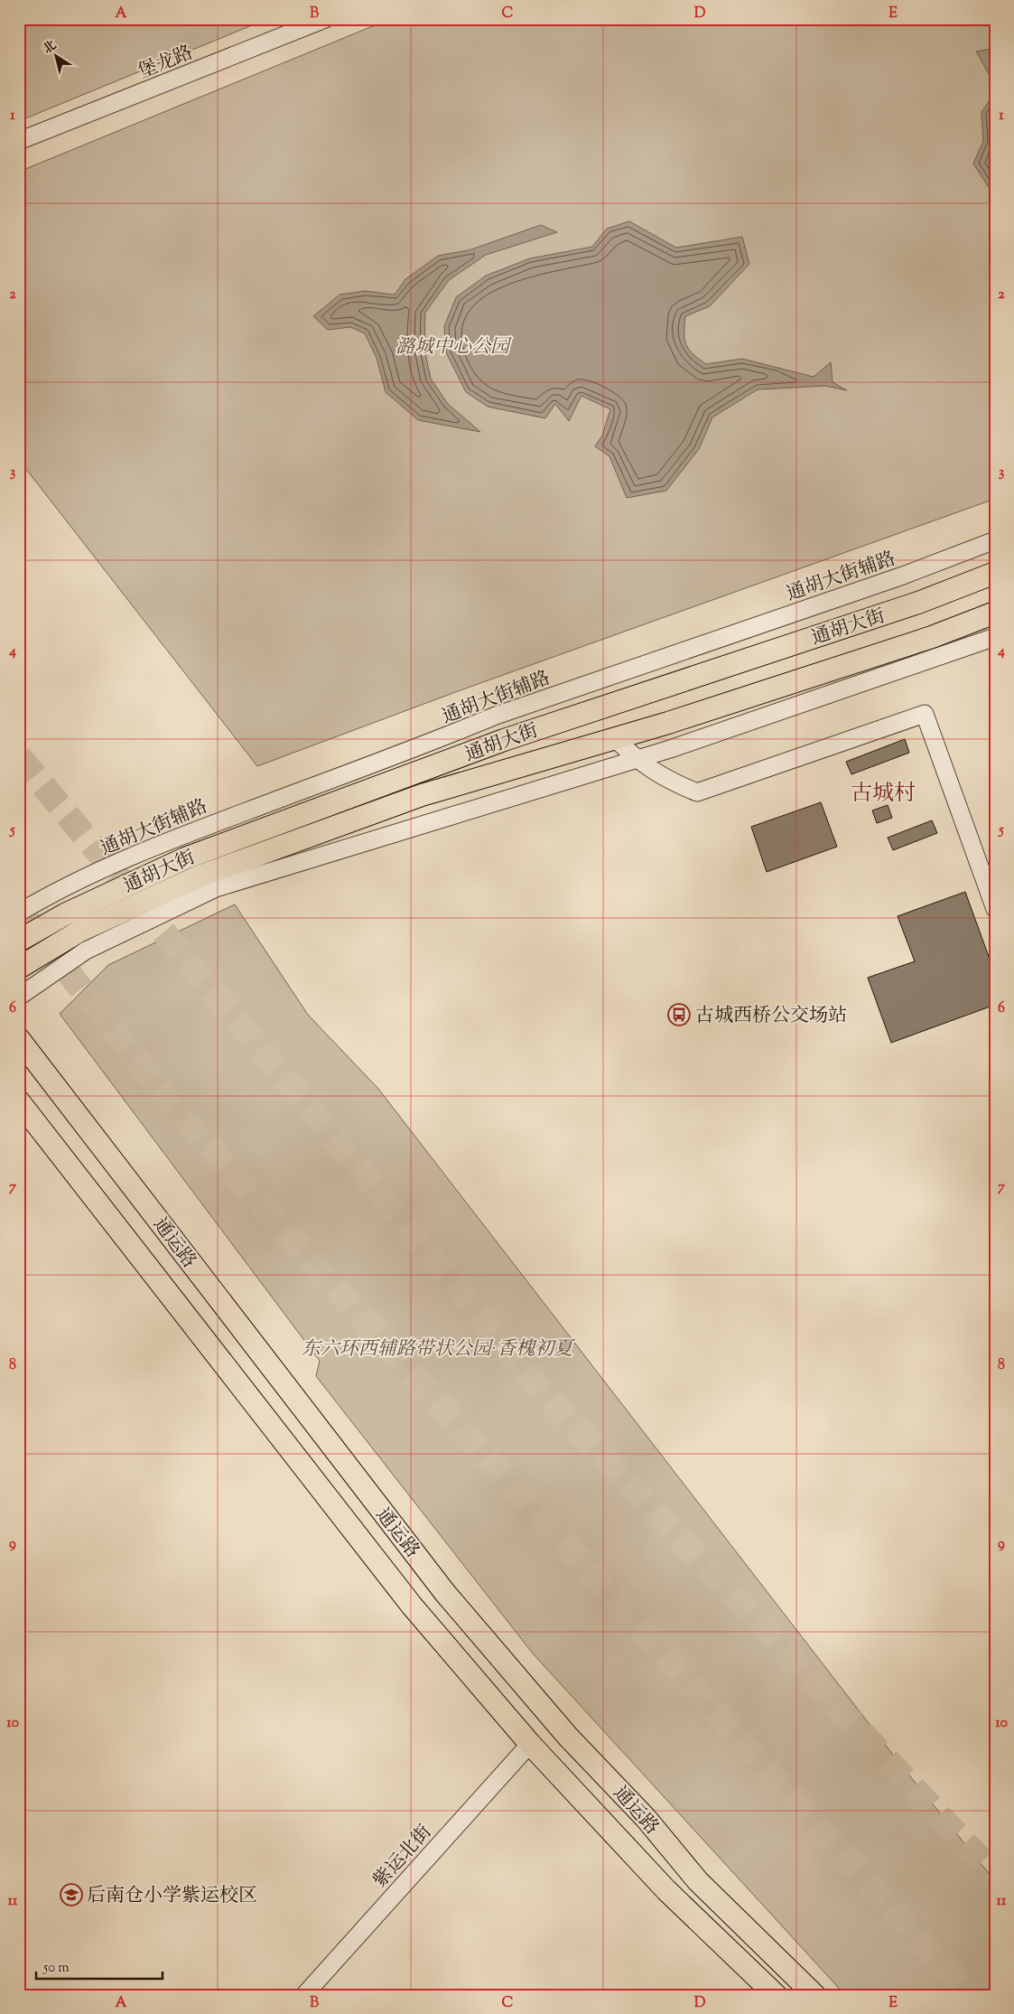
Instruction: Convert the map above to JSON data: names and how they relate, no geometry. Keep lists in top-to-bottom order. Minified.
{"streets":{"main road":["通胡大街","通运路"],"street":["堡龙路","通胡大街辅路","紫运北街"]},"crossings":[["通运路","紫运北街"]],"districts":["古城村"],"parks":["潞城中心公园","东六环西辅路带状公园·香槐初夏"],"places":{"bus stop":["古城西桥公交场站"],"school or university":["后南仓小学紫运校区"]},"scale_bar":"50 m","north":"top left","grid":{"columns":["A","B","C","D","E"],"rows":["1","2","3","4","5","6","7","8","9","10","11"]}}
